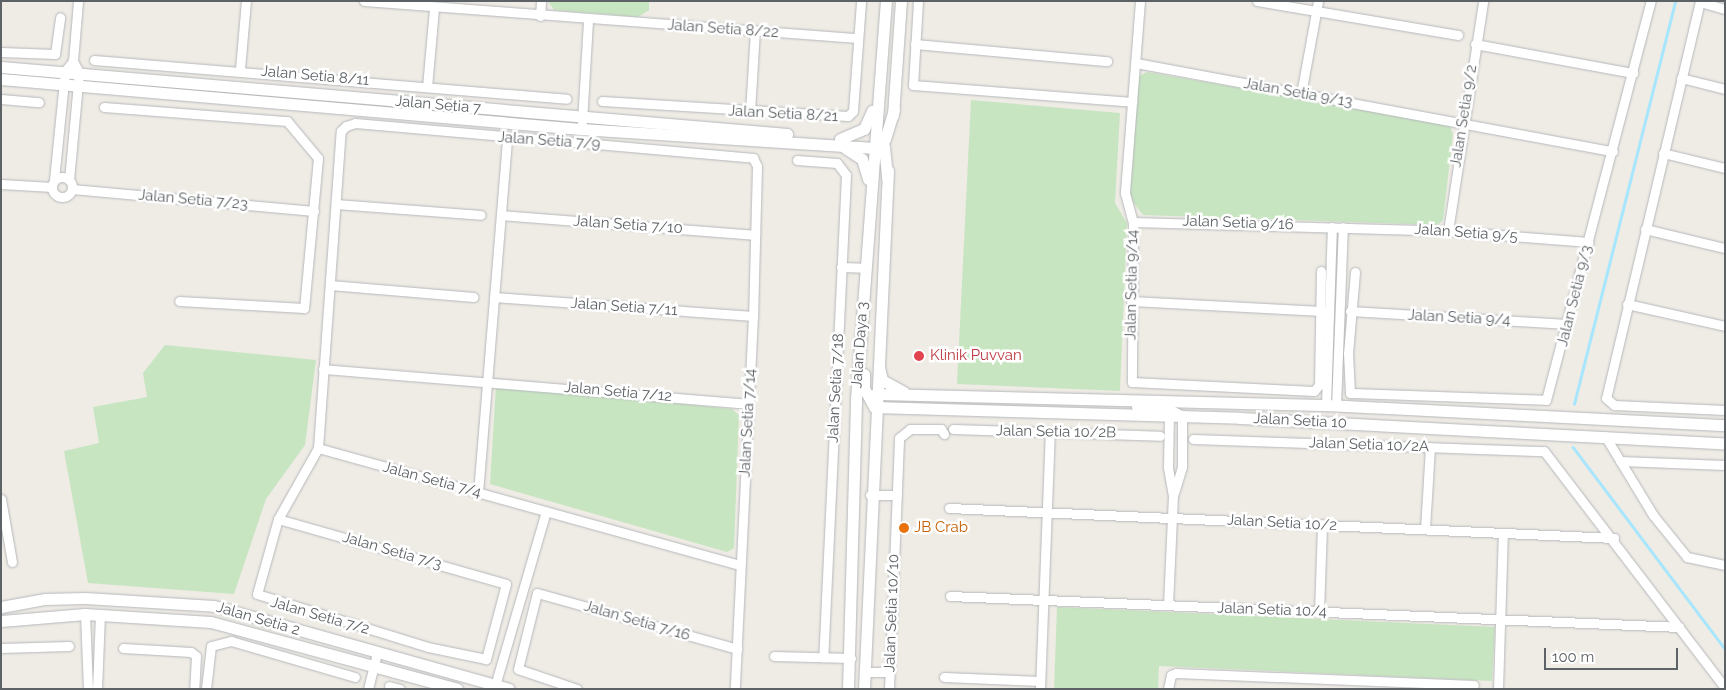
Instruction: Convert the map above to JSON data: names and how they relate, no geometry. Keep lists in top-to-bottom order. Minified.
{"streets":{"street":["Jalan Setia 8/22","Jalan Setia 8/11","Jalan Setia 9/13","Jalan Setia 7","Jalan Setia 8/21","Jalan Setia 9/2","Jalan Setia 7/9","Jalan Setia 7/23","Jalan Setia 9/16","Jalan Setia 7/10","Jalan Setia 9/5","Jalan Setia 9/14","Jalan Setia 9/3","Jalan Setia 7/11","Jalan Setia 9/4","Jalan Daya 3","Jalan Setia 7/18","Jalan Setia 7/12","Jalan Setia 10","Jalan Setia 7/14","Jalan Setia 10/2B","Jalan Setia 10/2A","Jalan Setia 7/4","Jalan Setia 10/2","Jalan Setia 7/3","Jalan Setia 10/4","Jalan Setia 10/10","Jalan Setia 7/2","Jalan Setia 2","Jalan Setia 7/16"]},"crossings":[["Jalan Setia 8/22","Jalan Setia 8/21"],["Jalan Setia 9/13","Jalan Setia 9/2"],["Jalan Setia 9/13","Jalan Setia 9/14"],["Jalan Setia 9/13","Jalan Setia 9/3"],["Jalan Setia 7","Jalan Daya 3"],["Jalan Setia 9/2","Jalan Setia 9/5"],["Jalan Setia 7/9","Jalan Setia 7/14"],["Jalan Setia 9/16","Jalan Setia 9/5"],["Jalan Setia 9/16","Jalan Setia 9/14"],["Jalan Setia 7/10","Jalan Setia 7/14"],["Jalan Setia 9/5","Jalan Setia 9/3"],["Jalan Setia 9/3","Jalan Setia 9/4"],["Jalan Setia 7/11","Jalan Setia 7/14"],["Jalan Daya 3","Jalan Setia 10"],["Jalan Setia 7/12","Jalan Setia 7/14"],["Jalan Setia 7/14","Jalan Setia 7/4"],["Jalan Setia 7/14","Jalan Setia 7/16"],["Jalan Setia 10/2A","Jalan Setia 10/2"],["Jalan Setia 7/4","Jalan Setia 7/2"],["Jalan Setia 7/3","Jalan Setia 7/2"]],"places":["Klinik Puvvan","JB Crab"],"scale_bar":"100 m"}
